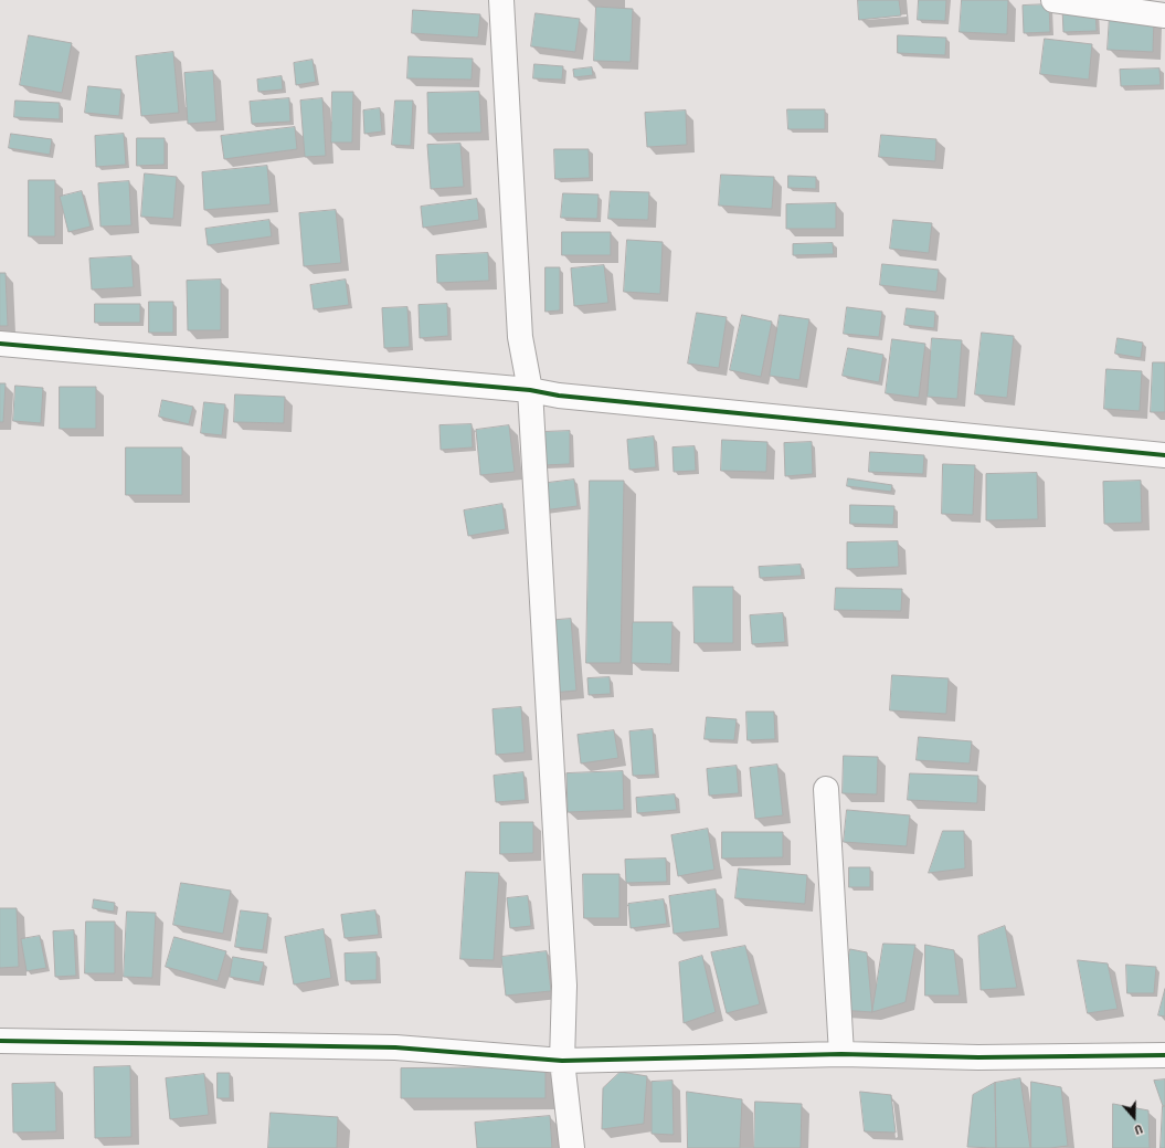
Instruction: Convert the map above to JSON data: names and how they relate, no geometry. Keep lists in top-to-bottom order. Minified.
{"north":"bottom"}
